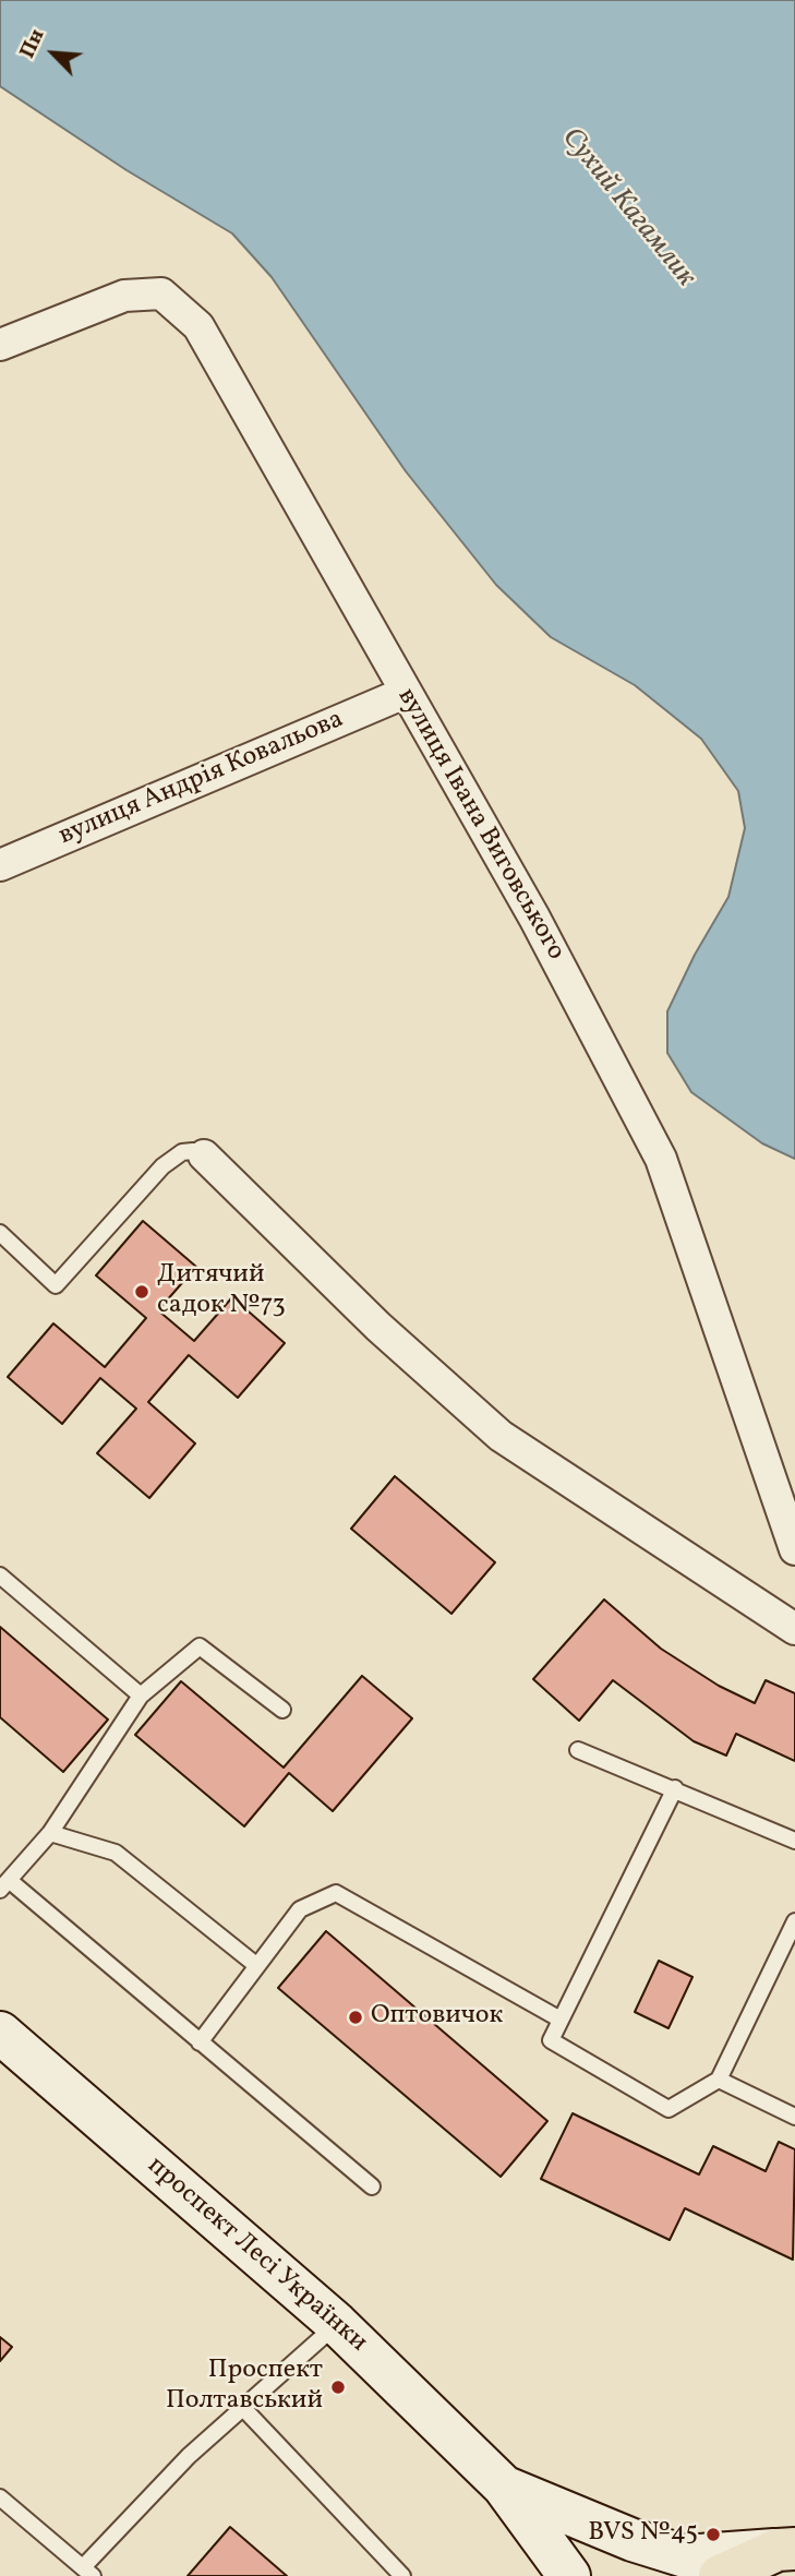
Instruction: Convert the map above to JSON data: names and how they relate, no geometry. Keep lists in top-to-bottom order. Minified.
{"streets":{"street":["вулиця Андрія Ковальова","вулиця Івана Виговського","проспект Лесі Українки"]},"crossings":[["вулиця Андрія Ковальова","вулиця Івана Виговського"]],"water":["Сухий Кагамлик"],"places":["Дитячий садок №73","Оптовичок","Проспект Полтавський","BVS №45"],"north":"top left"}
